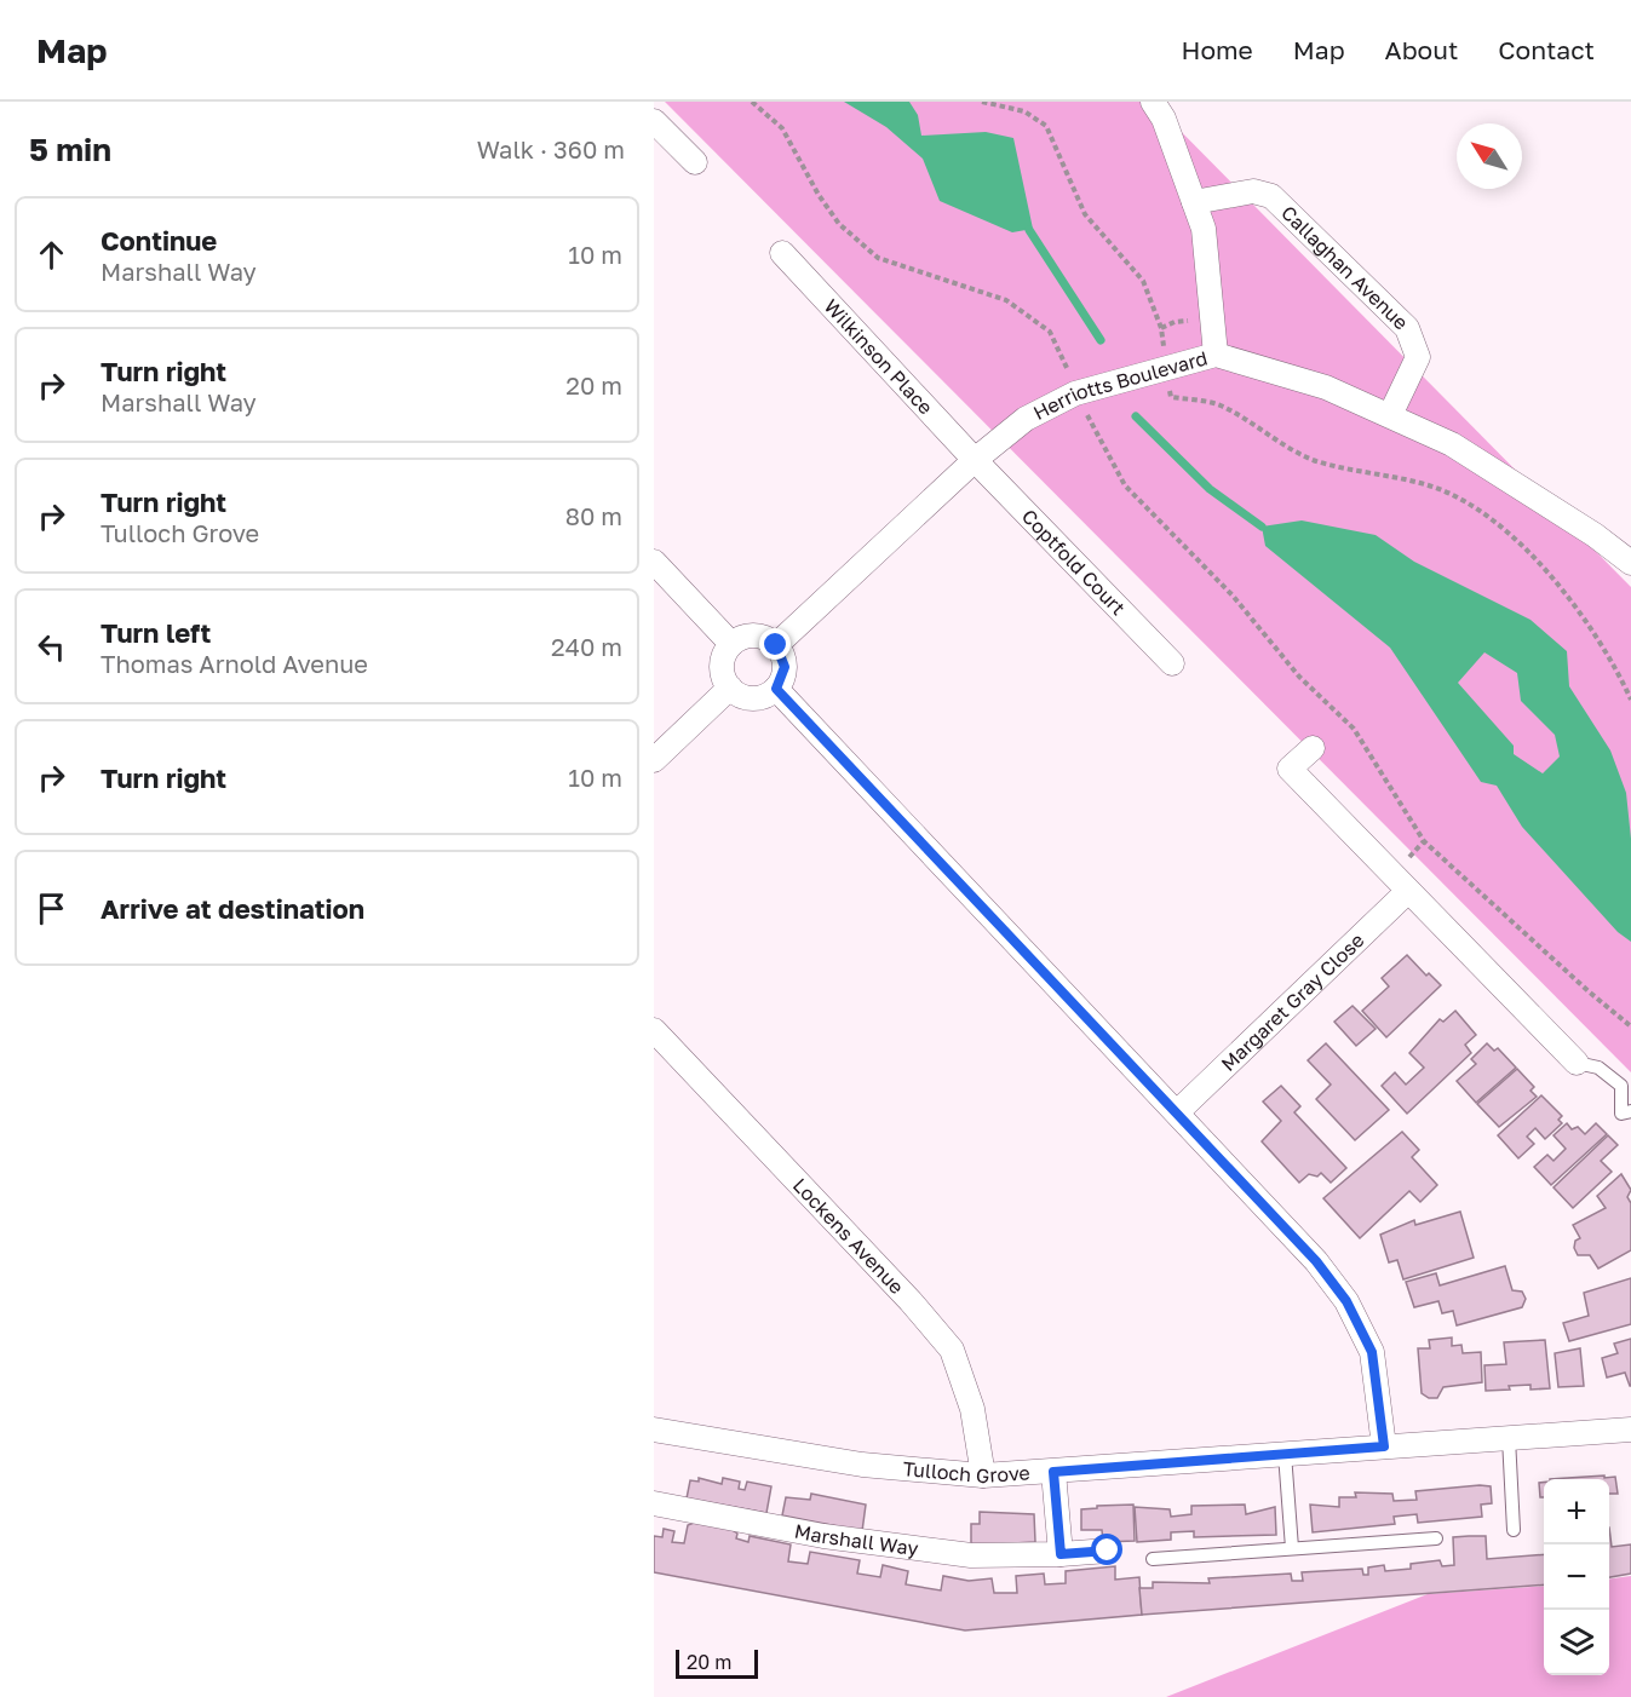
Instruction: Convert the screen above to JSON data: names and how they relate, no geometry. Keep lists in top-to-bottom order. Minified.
{"streets":{"street":["Callaghan Avenue","Wilkinson Place","Herriotts Boulevard","Coptfold Court","Margaret Gray Close","Lockens Avenue","Tulloch Grove","Marshall Way"]},"crossings":[["Callaghan Avenue","Herriotts Boulevard"],["Wilkinson Place","Herriotts Boulevard"],["Wilkinson Place","Coptfold Court"],["Herriotts Boulevard","Coptfold Court"],["Lockens Avenue","Tulloch Grove"]],"scale_bar":"20 m","north":"top left","page":{"header":"Map","nav":["Home","Map","About","Contact"],"heading":["5 min","Walk · 360 m"],"list":[["Continue","Marshall Way","10 m"],["Turn right","Marshall Way","20 m"],["Turn right","Tulloch Grove","80 m"],["Turn left","Thomas Arnold Avenue","240 m"],["Turn right","10 m"],"Arrive at destination"],"map_buttons":["+","−"],"scale":"20 m"}}
